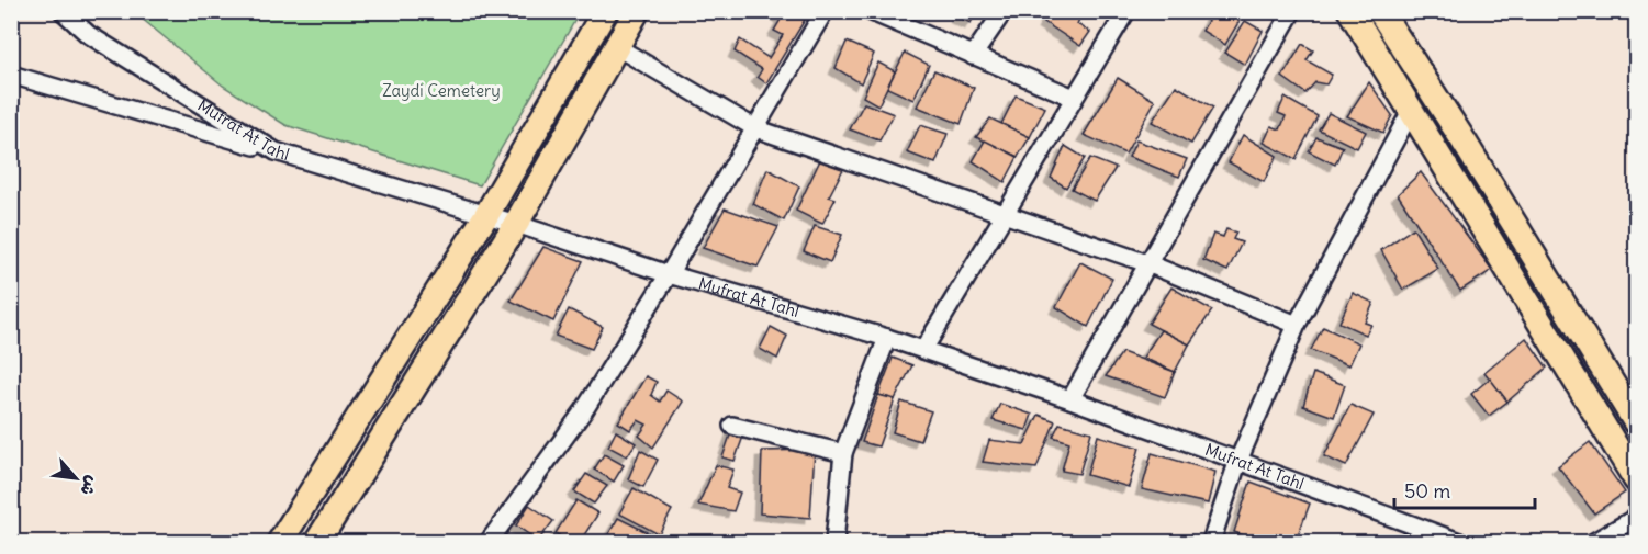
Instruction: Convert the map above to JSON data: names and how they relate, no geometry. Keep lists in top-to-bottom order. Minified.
{"streets":{"street":["Mufrat At Tahl"]},"parks":["Zaydi Cemetery"],"scale_bar":"50 m","north":"bottom right"}
